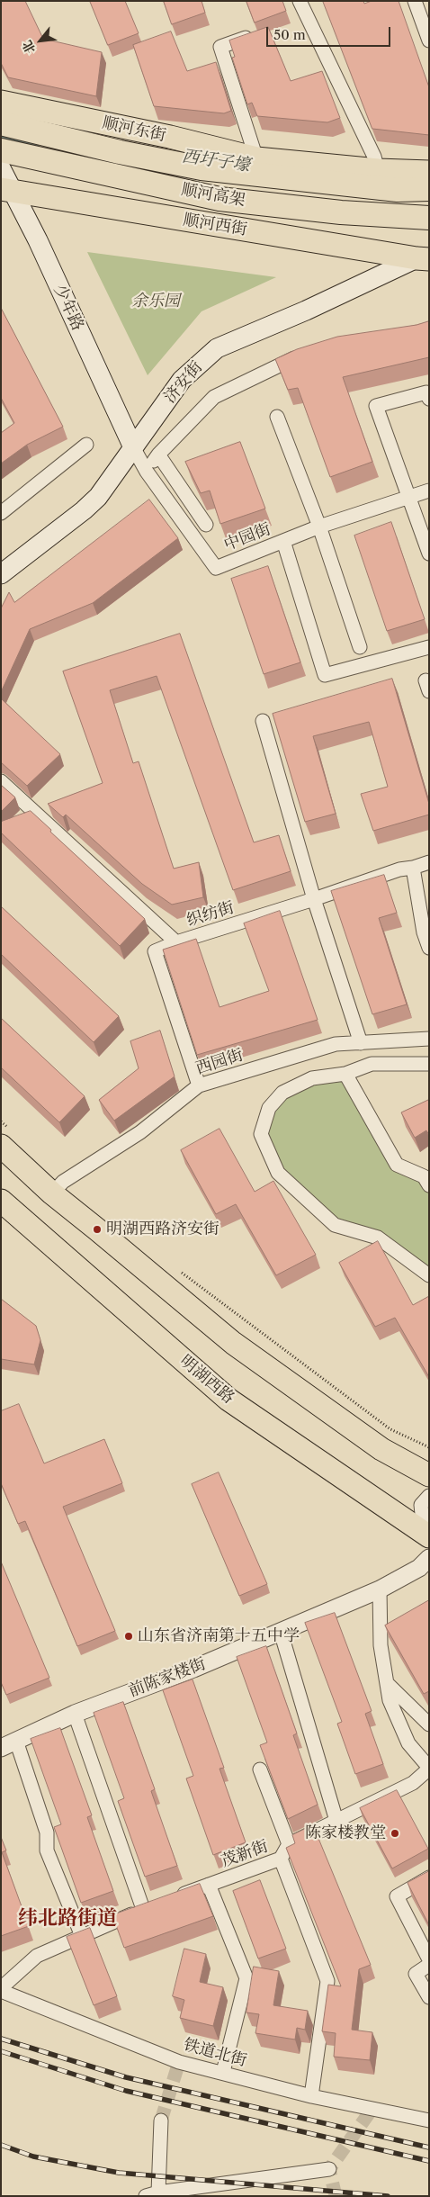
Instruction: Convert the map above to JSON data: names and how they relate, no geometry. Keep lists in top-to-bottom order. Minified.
{"streets":{"highway":["顺河高架"],"main road":["顺河东街","顺河西街","少年路","济安街","明湖西路"],"street":["中园街","织纺街","西园街","前陈家楼街","茂新街","铁道北街"]},"crossings":[["顺河高架","少年路"],["顺河西街","少年路"],["顺河西街","济安街"],["少年路","济安街"],["少年路","中园街"],["济安街","中园街"],["茂新街","铁道北街"]],"districts":["纬北路街道"],"water":["西圩子壕"],"parks":["余乐园"],"places":["明湖西路济安街","山东省济南第十五中学","陈家楼教堂"],"scale_bar":"50 m","north":"bottom left"}
